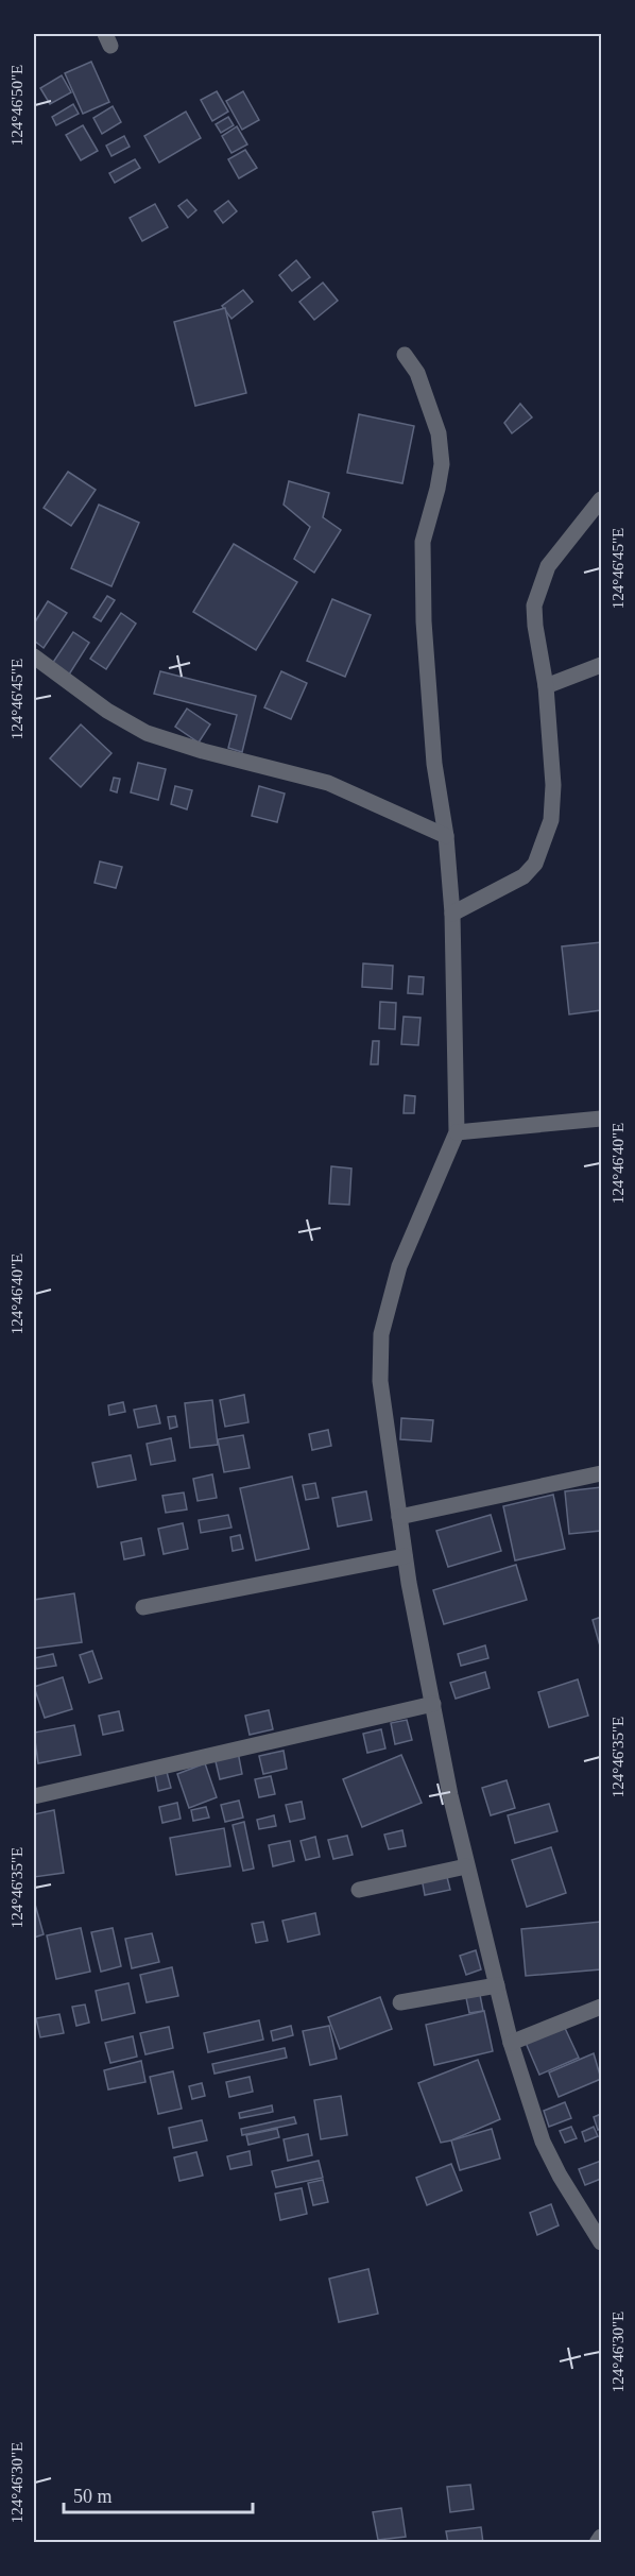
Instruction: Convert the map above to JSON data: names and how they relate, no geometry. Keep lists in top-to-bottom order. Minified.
{"scale_bar":"50 m","coordinates":["124°46'50\"E","124°46'45\"E","124°46'40\"E","124°46'35\"E","124°46'30\"E"]}
